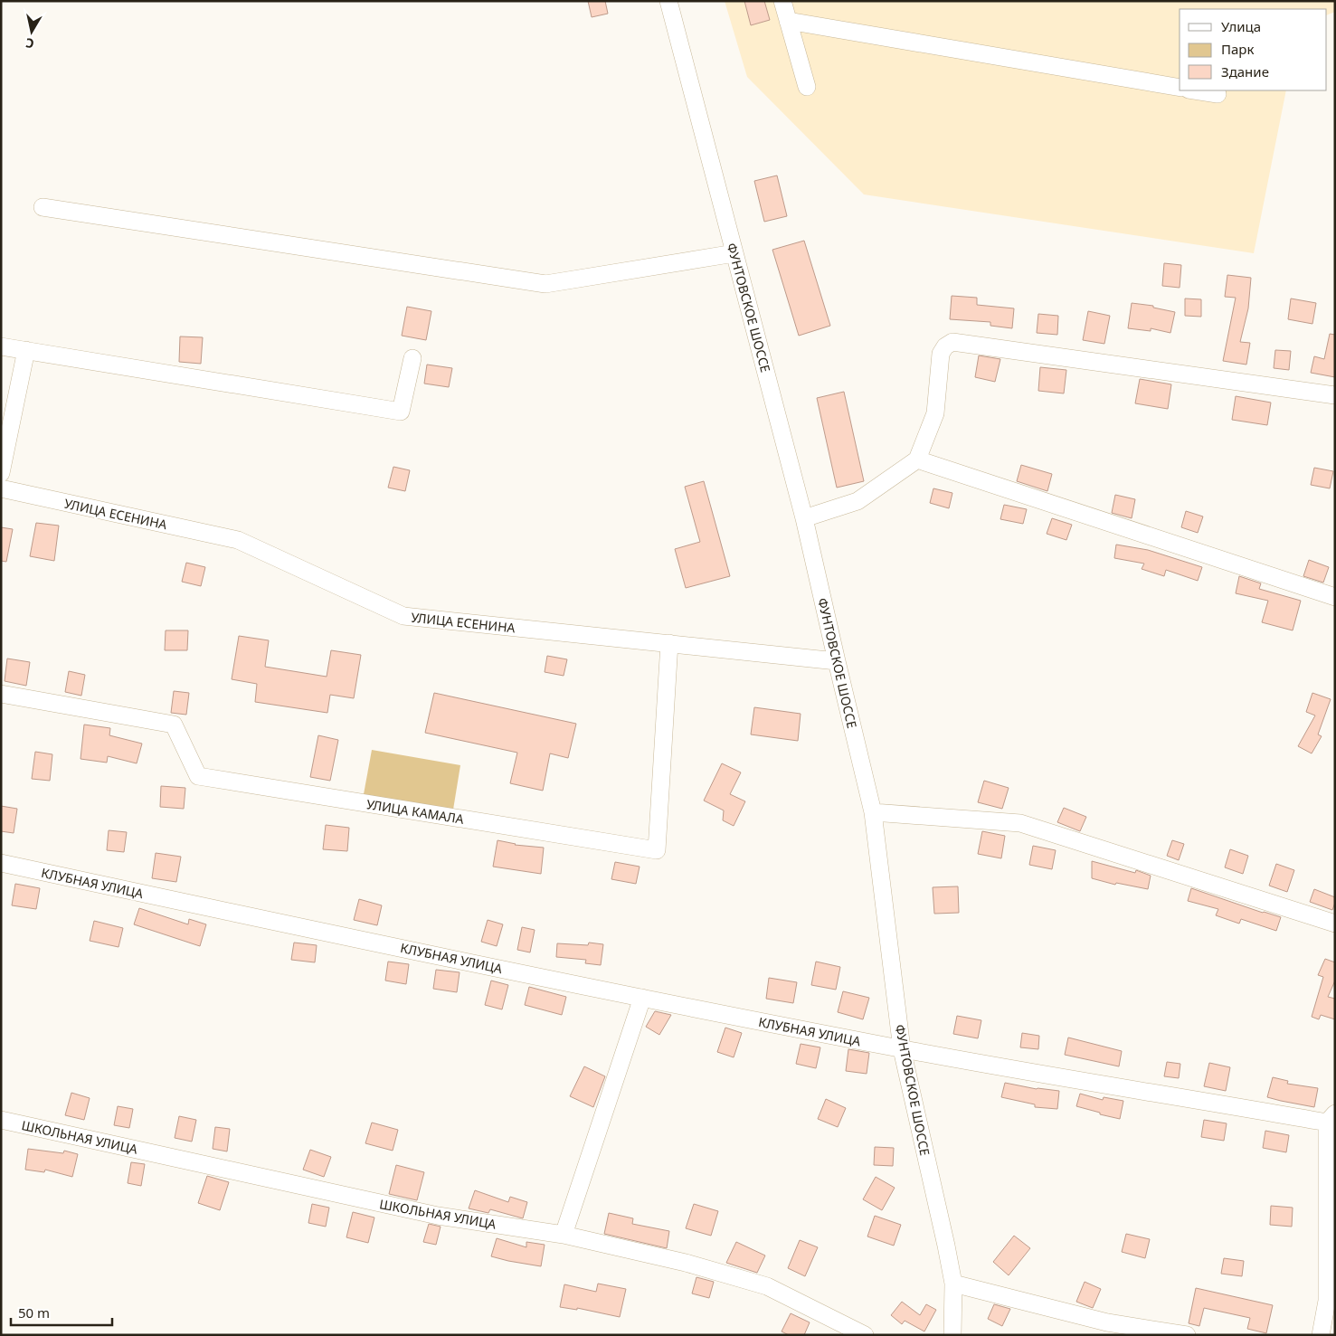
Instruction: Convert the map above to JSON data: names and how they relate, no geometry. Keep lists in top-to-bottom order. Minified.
{"streets":{"street":["ФУНТОВСКОЕ ШОССЕ","УЛИЦА ЕСЕНИНА","УЛИЦА КАМАЛА","КЛУБНАЯ УЛИЦА","ШКОЛЬНАЯ УЛИЦА"]},"crossings":[["ФУНТОВСКОЕ ШОССЕ","УЛИЦА ЕСЕНИНА"],["ФУНТОВСКОЕ ШОССЕ","КЛУБНАЯ УЛИЦА"],["УЛИЦА ЕСЕНИНА","УЛИЦА КАМАЛА"]],"legend":["Улица","Парк","Здание"],"scale_bar":"50 m","north":"bottom"}
